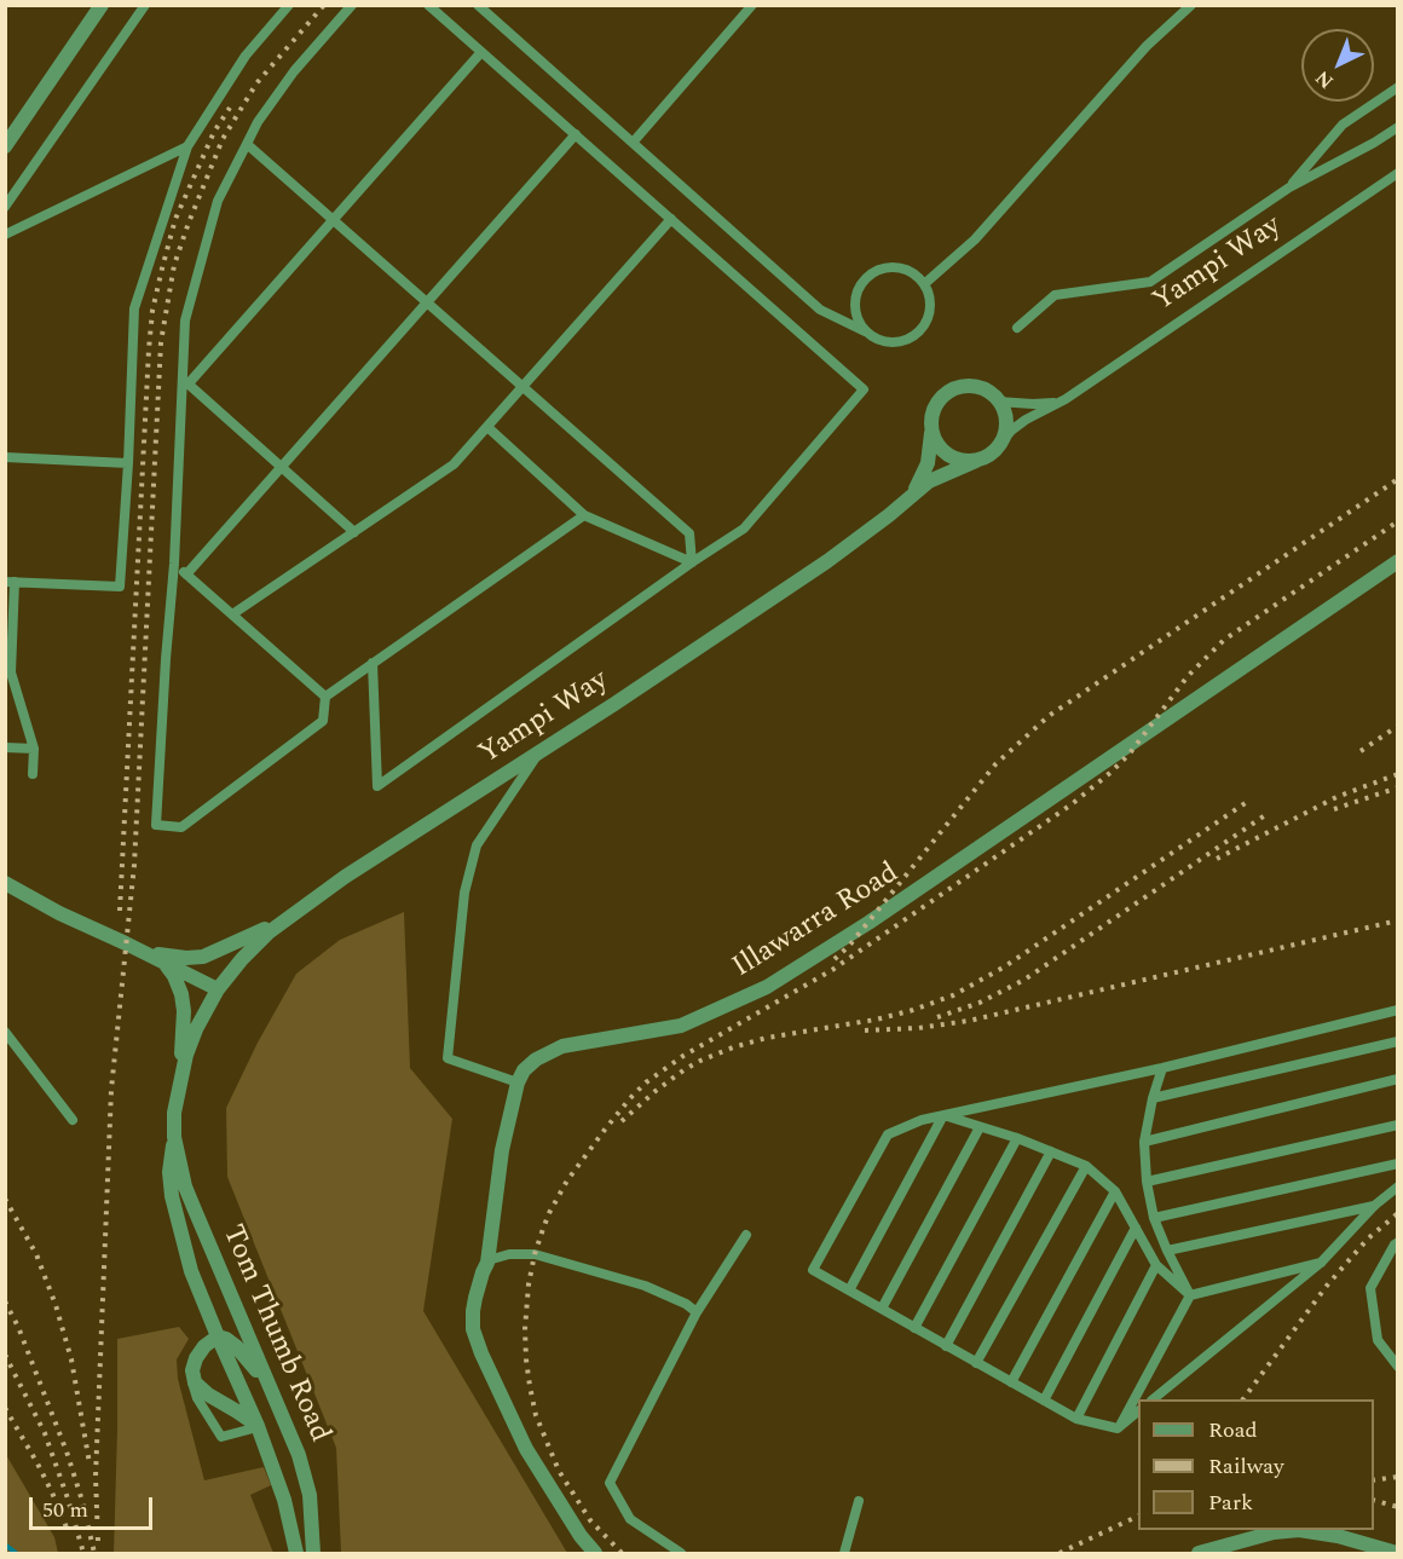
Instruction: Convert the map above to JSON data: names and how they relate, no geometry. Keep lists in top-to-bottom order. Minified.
{"streets":{"street":["Yampi Way","Illawarra Road","Tom Thumb Road"]},"crossings":[["Yampi Way","Tom Thumb Road"]],"legend":["Road","Railway","Park"],"scale_bar":"50 m","north":"bottom left"}
